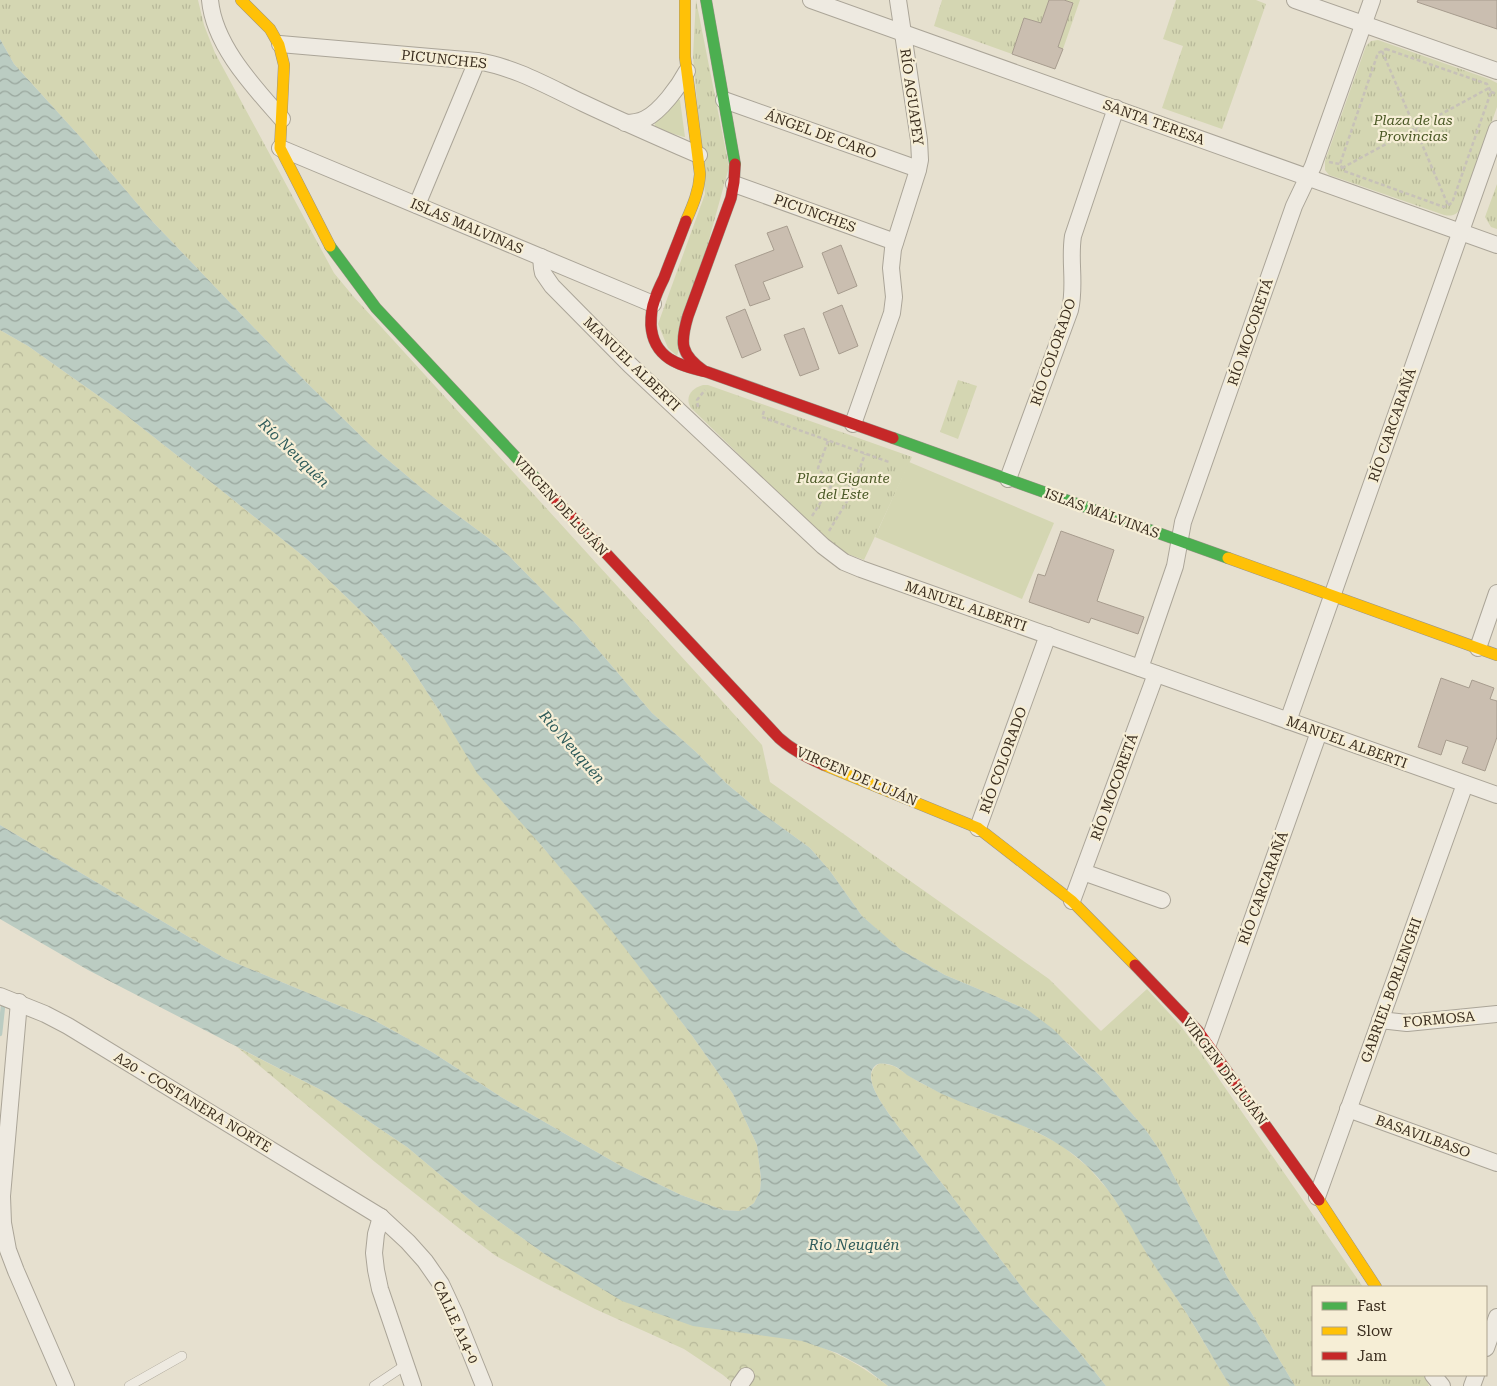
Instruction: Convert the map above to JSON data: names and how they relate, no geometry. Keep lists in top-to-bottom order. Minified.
{"streets":{"street":["PICUNCHES","RÍO AGUAPEY","SANTA TERESA","ÁNGEL DE CARO","ISLAS MALVINAS","RÍO MOCORETÁ","RÍO COLORADO","MANUEL ALBERTI","RÍO CARCARAÑÁ","VIRGEN DE LUJÁN","GABRIEL BORLENGHI","FORMOSA","A20 - COSTANERA NORTE","BASAVILBASO","CALLE A14-0"]},"crossings":[["PICUNCHES","RÍO AGUAPEY"],["RÍO AGUAPEY","SANTA TERESA"],["RÍO AGUAPEY","ÁNGEL DE CARO"],["RÍO AGUAPEY","ISLAS MALVINAS"],["SANTA TERESA","RÍO MOCORETÁ"],["SANTA TERESA","RÍO COLORADO"],["SANTA TERESA","RÍO CARCARAÑÁ"],["ISLAS MALVINAS","RÍO MOCORETÁ"],["ISLAS MALVINAS","RÍO COLORADO"],["ISLAS MALVINAS","MANUEL ALBERTI"],["ISLAS MALVINAS","RÍO CARCARAÑÁ"],["ISLAS MALVINAS","VIRGEN DE LUJÁN"],["RÍO MOCORETÁ","MANUEL ALBERTI"],["RÍO MOCORETÁ","VIRGEN DE LUJÁN"],["RÍO COLORADO","MANUEL ALBERTI"],["RÍO COLORADO","VIRGEN DE LUJÁN"],["MANUEL ALBERTI","RÍO CARCARAÑÁ"],["MANUEL ALBERTI","GABRIEL BORLENGHI"],["RÍO CARCARAÑÁ","VIRGEN DE LUJÁN"],["VIRGEN DE LUJÁN","GABRIEL BORLENGHI"],["GABRIEL BORLENGHI","FORMOSA"],["GABRIEL BORLENGHI","BASAVILBASO"],["A20 - COSTANERA NORTE","CALLE A14-0"]],"water":["Río Neuquén"],"parks":["Plaza de las Provincias","Plaza Gigante del Este"],"legend":["Fast","Slow","Jam"]}
